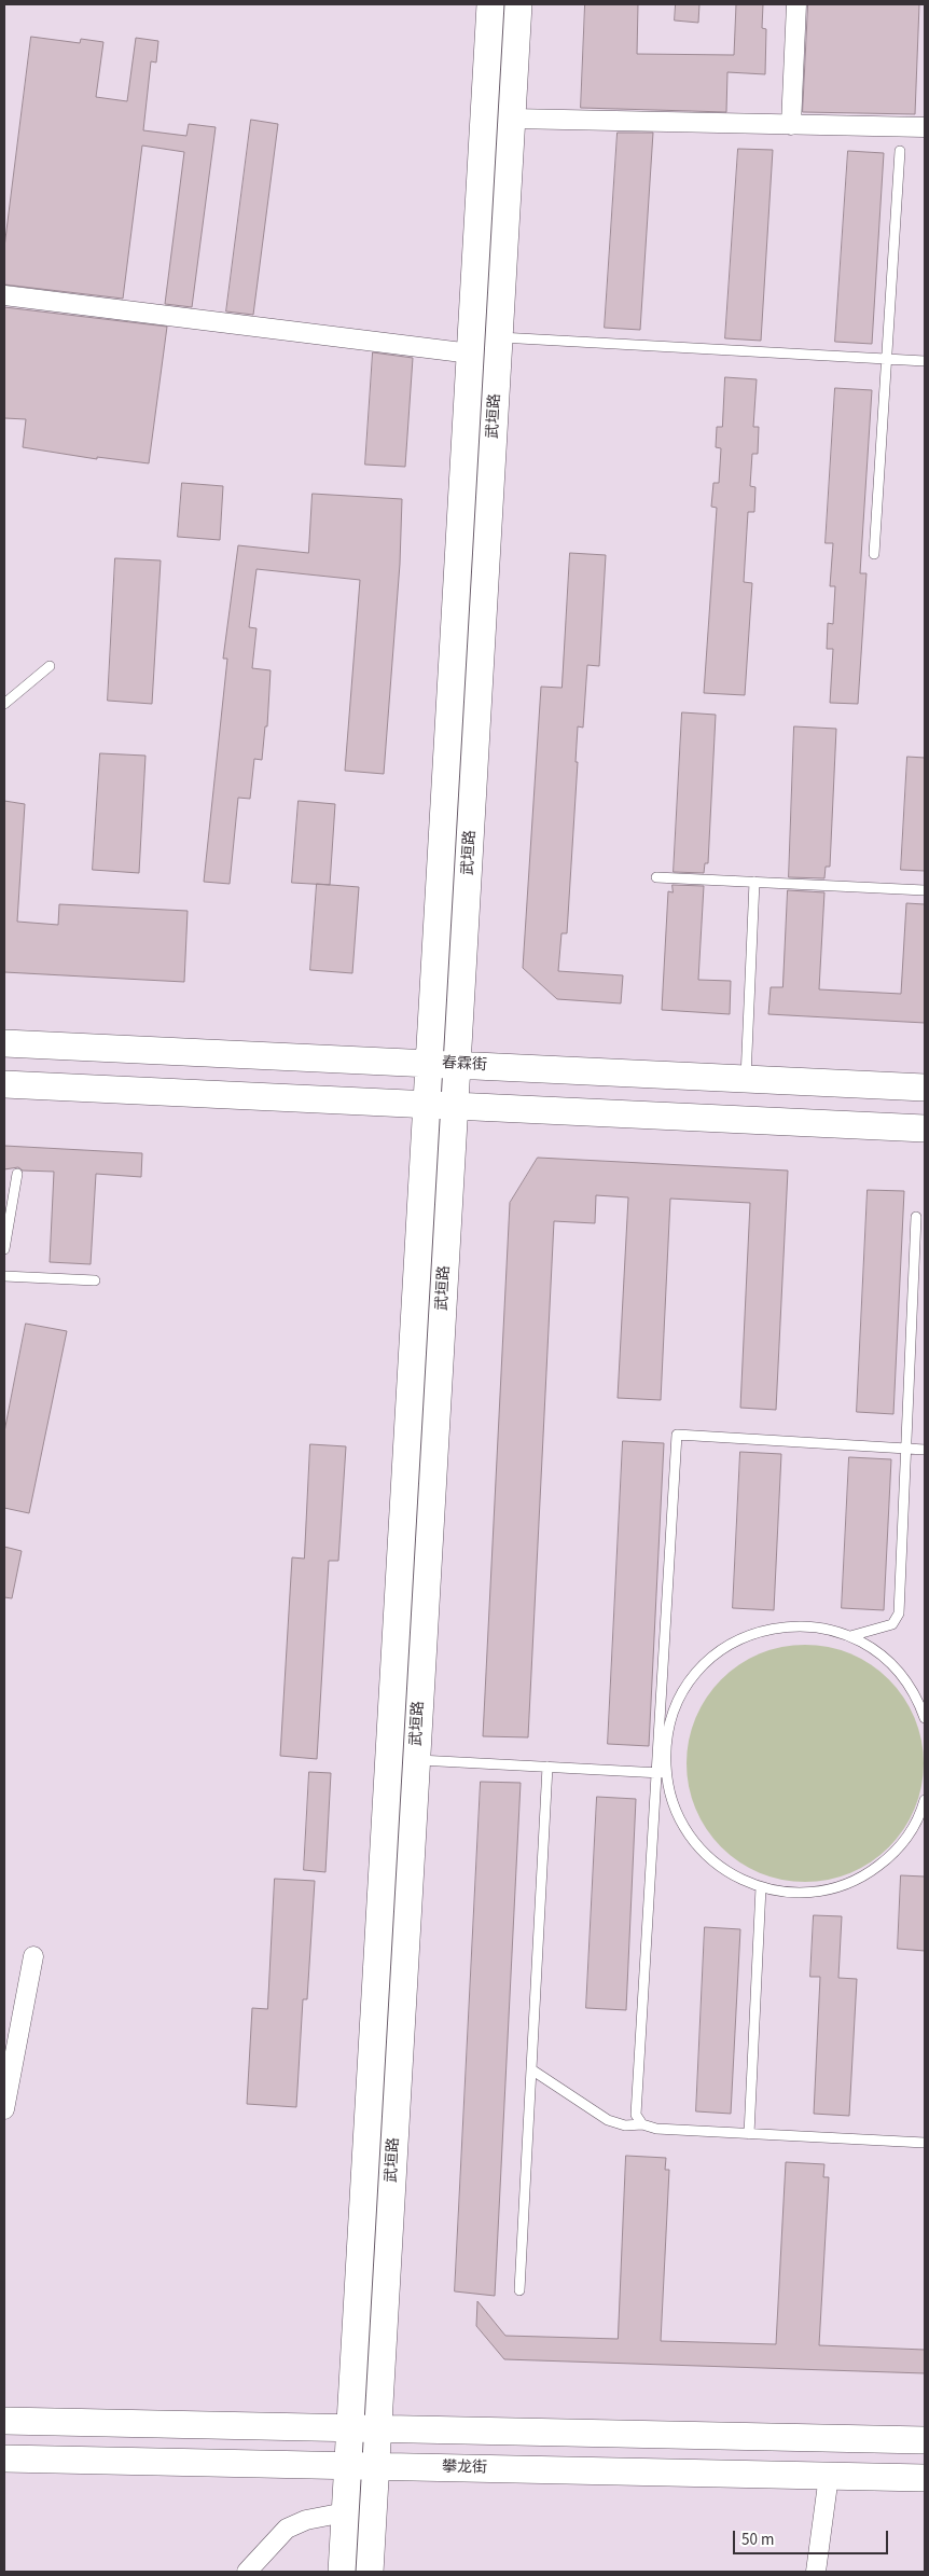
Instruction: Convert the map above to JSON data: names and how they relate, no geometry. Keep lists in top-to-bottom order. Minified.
{"streets":{"main road":["武垣路","春霖街","攀龙街"]},"crossings":[["武垣路","春霖街"],["武垣路","攀龙街"]],"scale_bar":"50 m"}
